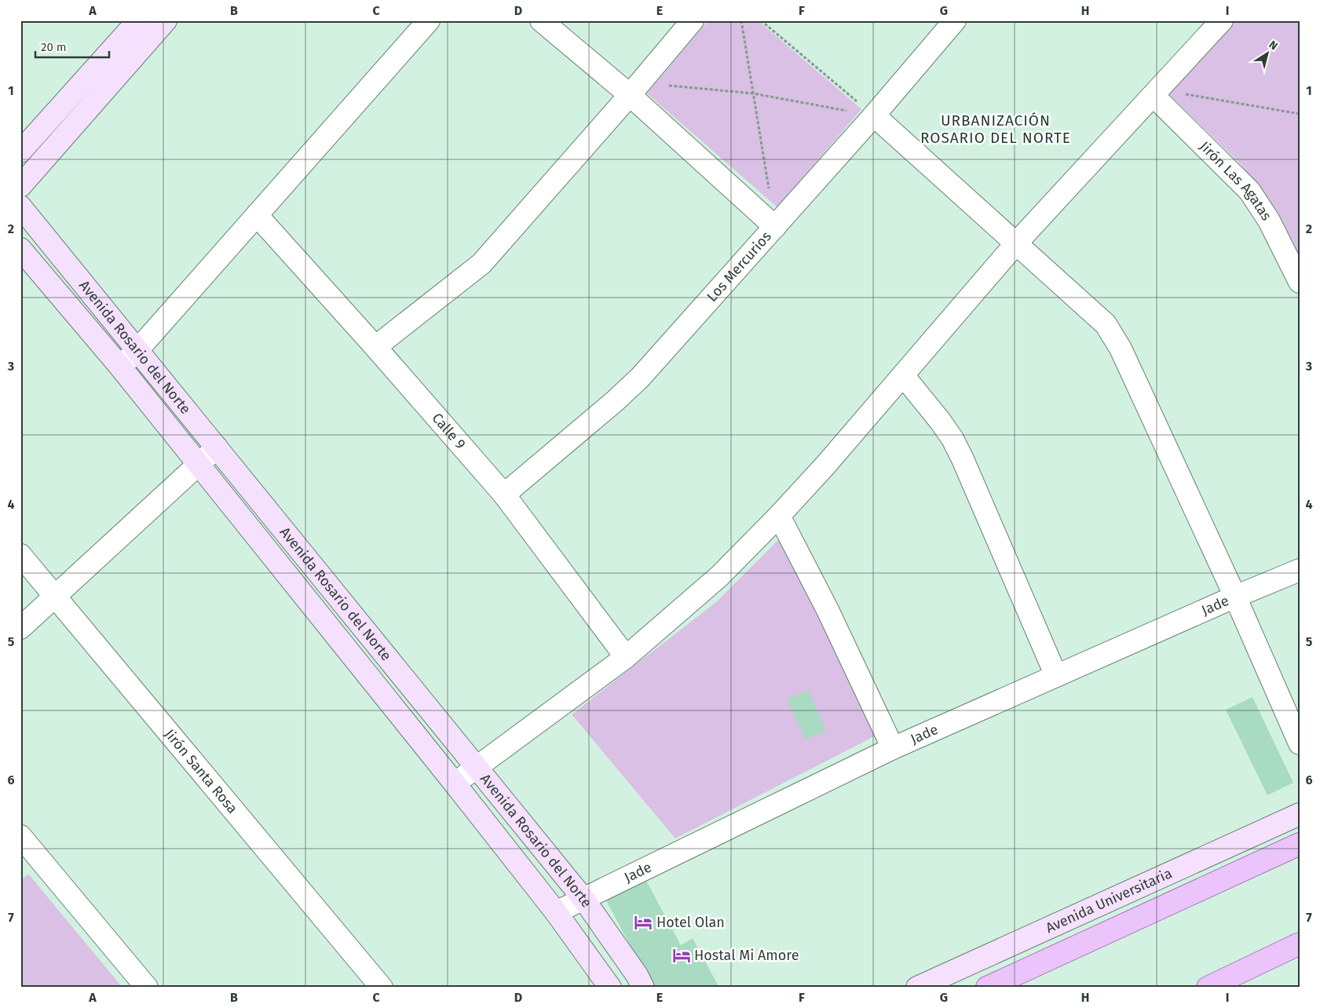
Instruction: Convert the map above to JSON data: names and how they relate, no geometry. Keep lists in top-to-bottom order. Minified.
{"streets":{"main road":["Avenida Universitaria"],"street":["Jirón Las Agatas","Los Mercurios","Avenida Rosario del Norte","Calle 9","Jade","Jirón Santa Rosa"]},"crossings":[["Los Mercurios","Calle 9"],["Avenida Rosario del Norte","Jade"]],"districts":["URBANIZACIÓN ROSARIO DEL NORTE"],"places":{"hotel":["Hotel Olan","Hostal Mi Amore"]},"scale_bar":"20 m","north":"top right","grid":{"columns":["A","B","C","D","E","F","G","H","I"],"rows":["1","2","3","4","5","6","7"]}}
